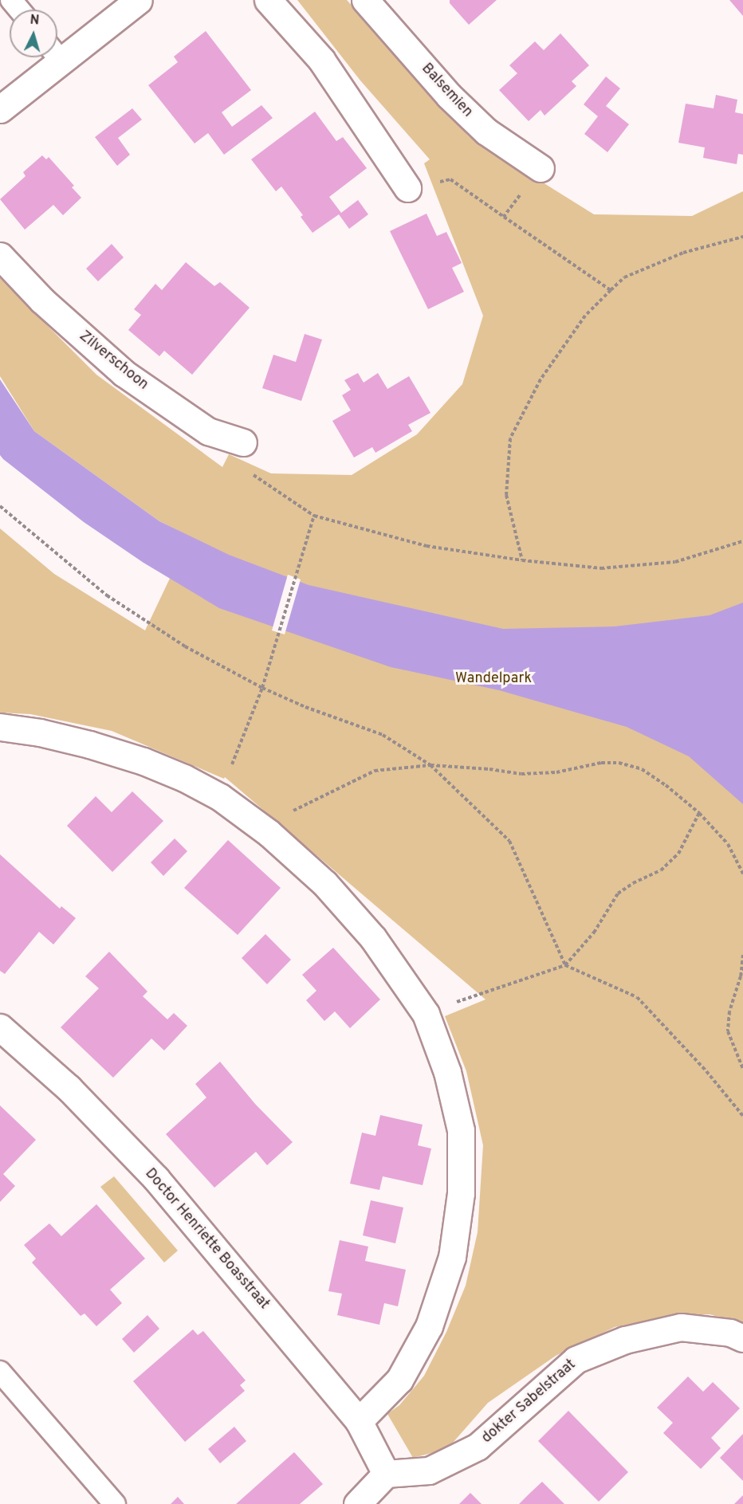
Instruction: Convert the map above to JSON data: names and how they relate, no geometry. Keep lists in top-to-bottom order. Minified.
{"streets":{"street":["Balsemien","Zilverschoon","Doctor Henriette Boasstraat","dokter Sabelstraat"]},"crossings":[["Doctor Henriette Boasstraat","dokter Sabelstraat"]],"parks":["Wandelpark"],"north":"top"}
